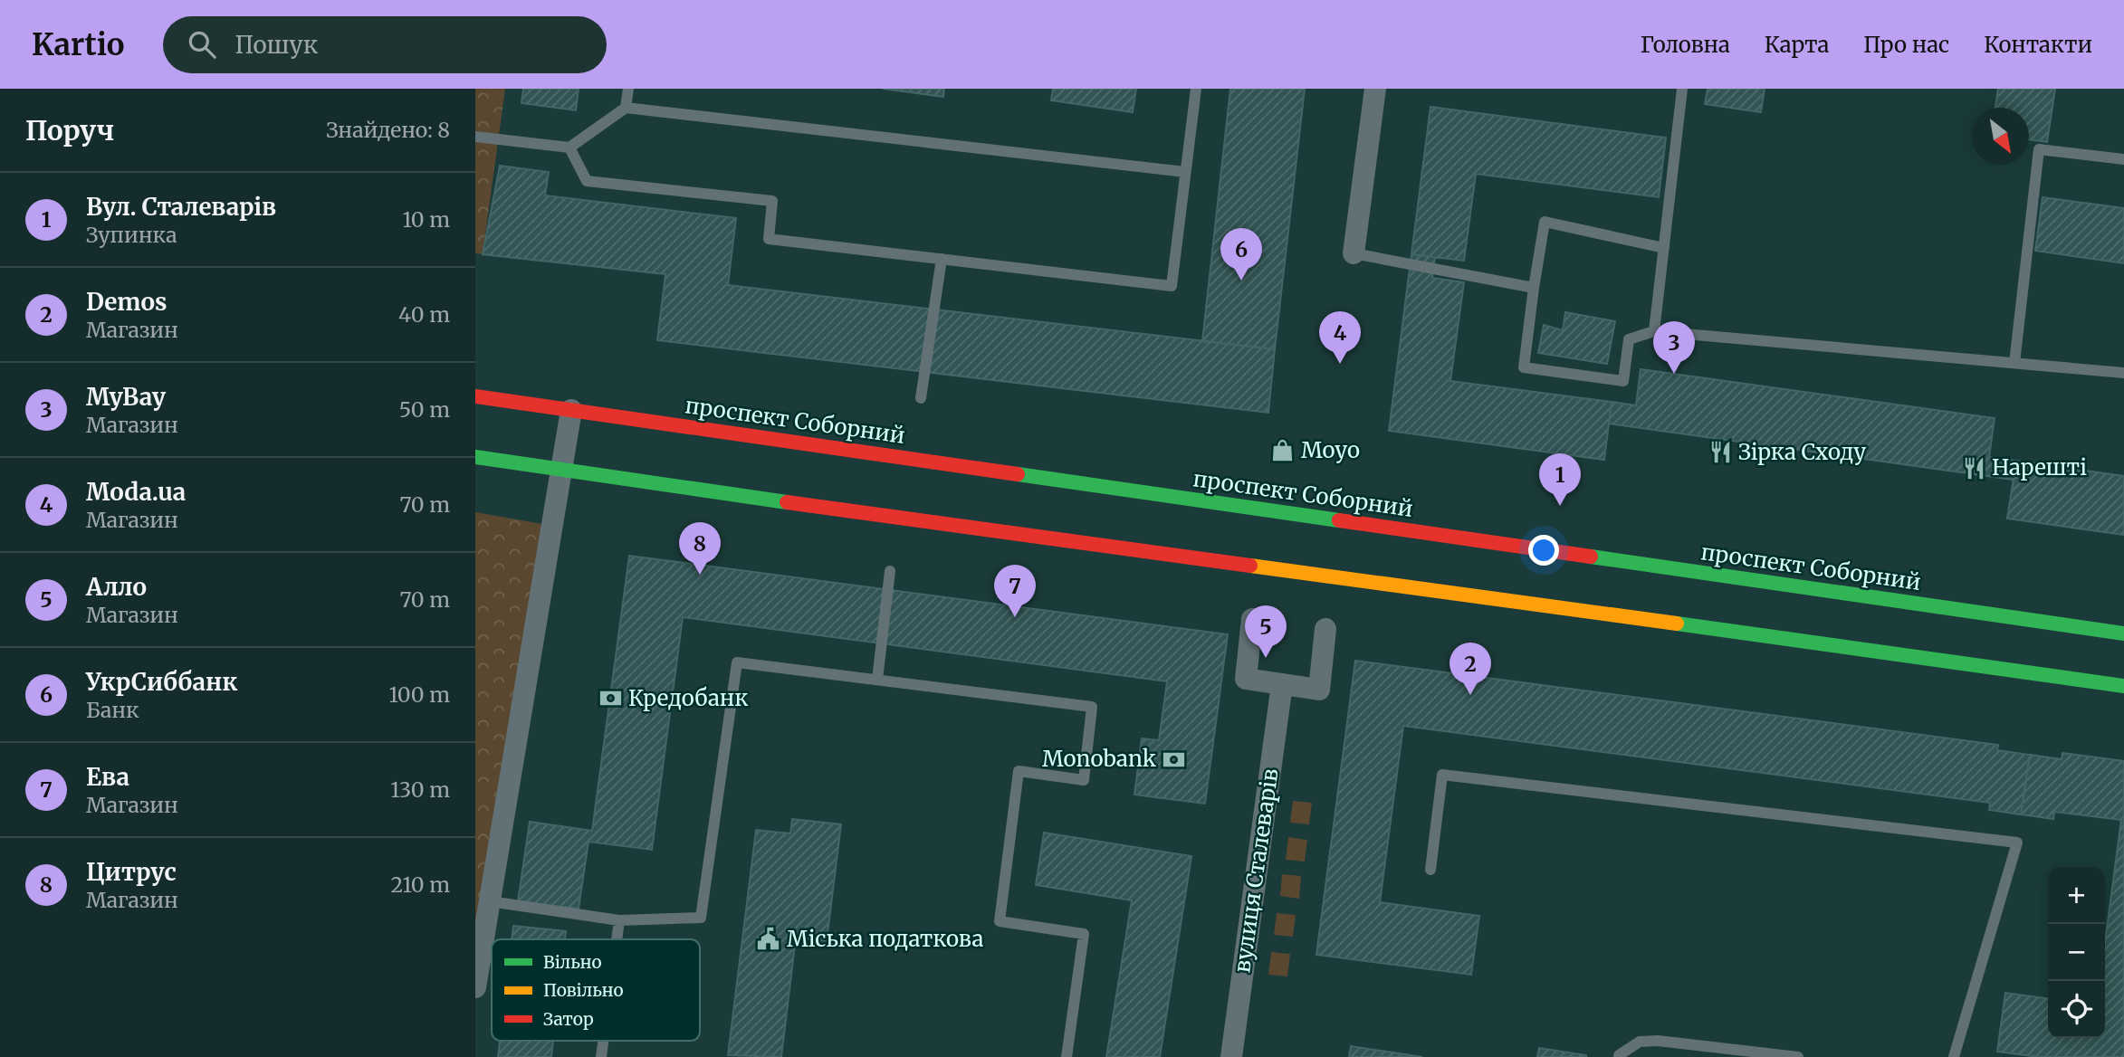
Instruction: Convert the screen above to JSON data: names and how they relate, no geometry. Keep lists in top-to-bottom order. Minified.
{"streets":{"main road":["проспект Соборний"],"street":["вулиця Сталеварів"]},"places":{"shop":["Moyo"],"restaurant":["Зірка Сходу","Нарешті"],"bank":["Кредобанк","Monobank"],"public building":["Міська податкова"]},"legend":["Вільно","Повільно","Затор"],"north":"bottom right","page":{"header":"Kartio","search":"Пошук","nav":["Головна","Карта","Про нас","Контакти"],"heading":["Поруч","Знайдено: 8"],"list":[{"mark":"1","name":"Вул. Сталеварів","note":"Зупинка","value":"10 m"},{"mark":"2","name":"Demos","note":"Магазин","value":"40 m"},{"mark":"3","name":"MyBay","note":"Магазин","value":"50 m"},{"mark":"4","name":"Moda.ua","note":"Магазин","value":"70 m"},{"mark":"5","name":"Алло","note":"Магазин","value":"70 m"},{"mark":"6","name":"УкрСиббанк","note":"Банк","value":"100 m"},{"mark":"7","name":"Ева","note":"Магазин","value":"130 m"},{"mark":"8","name":"Цитрус","note":"Магазин","value":"210 m"}],"pins":["6","4","3","1","8","7","5","2"],"map_buttons":["+","−"]}}
